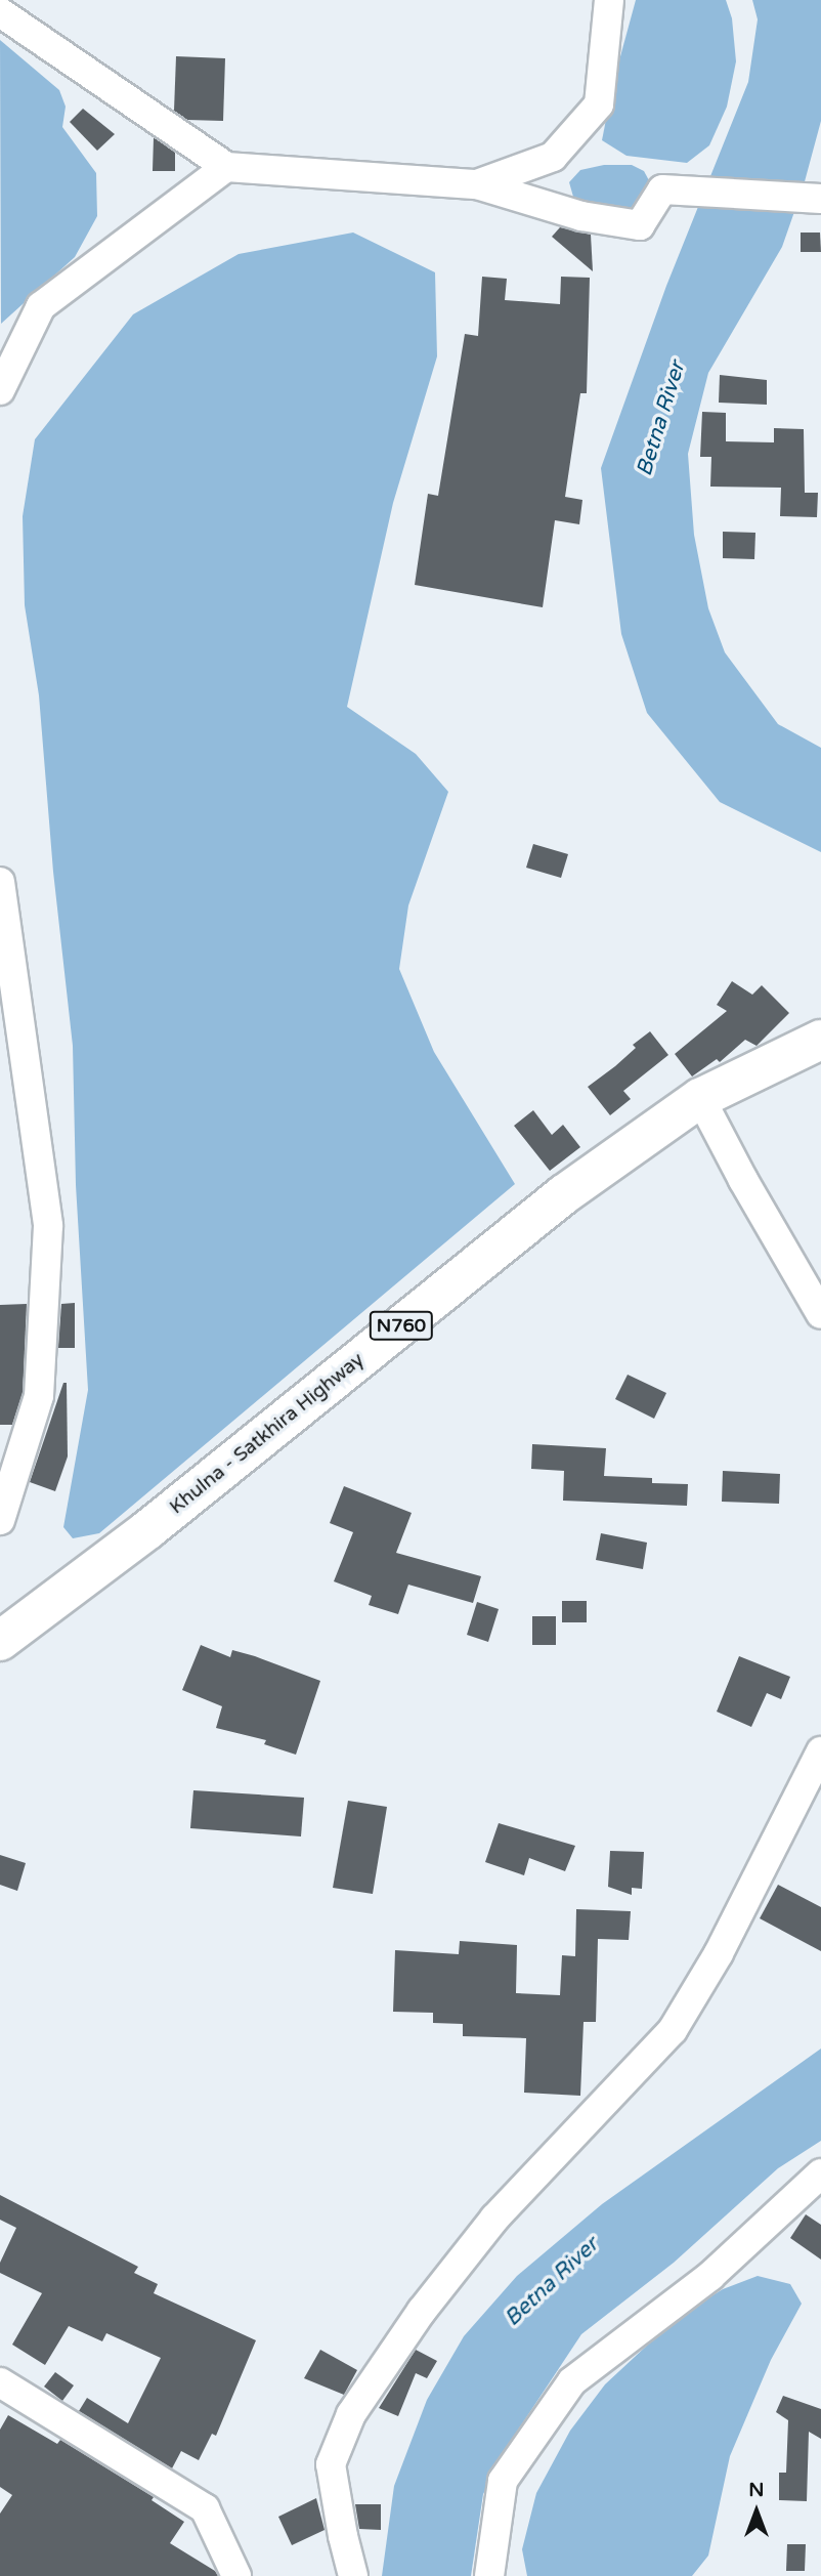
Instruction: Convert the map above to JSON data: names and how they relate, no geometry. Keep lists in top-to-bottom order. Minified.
{"streets":{"highway":["N760","Khulna - Satkhira Highway"]},"water":["Betna River"],"north":"top"}
